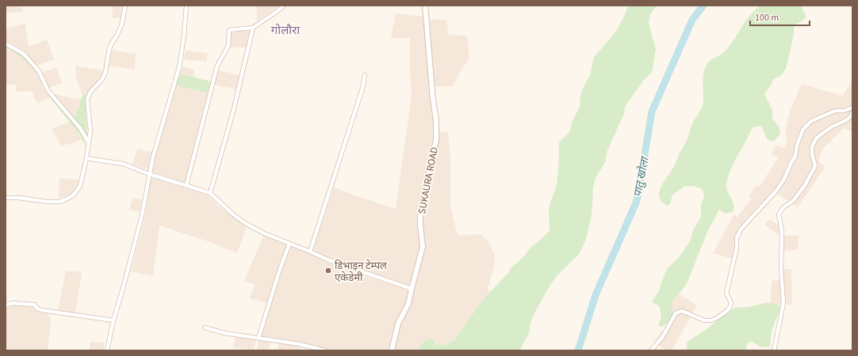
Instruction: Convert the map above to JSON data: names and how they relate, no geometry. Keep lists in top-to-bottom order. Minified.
{"streets":{"street":["SUKAURA ROAD"]},"districts":["गोलौरा"],"water":["पातु खोला"],"places":["डिभाइन टेम्पल एकेडेमी"],"scale_bar":"100 m"}
